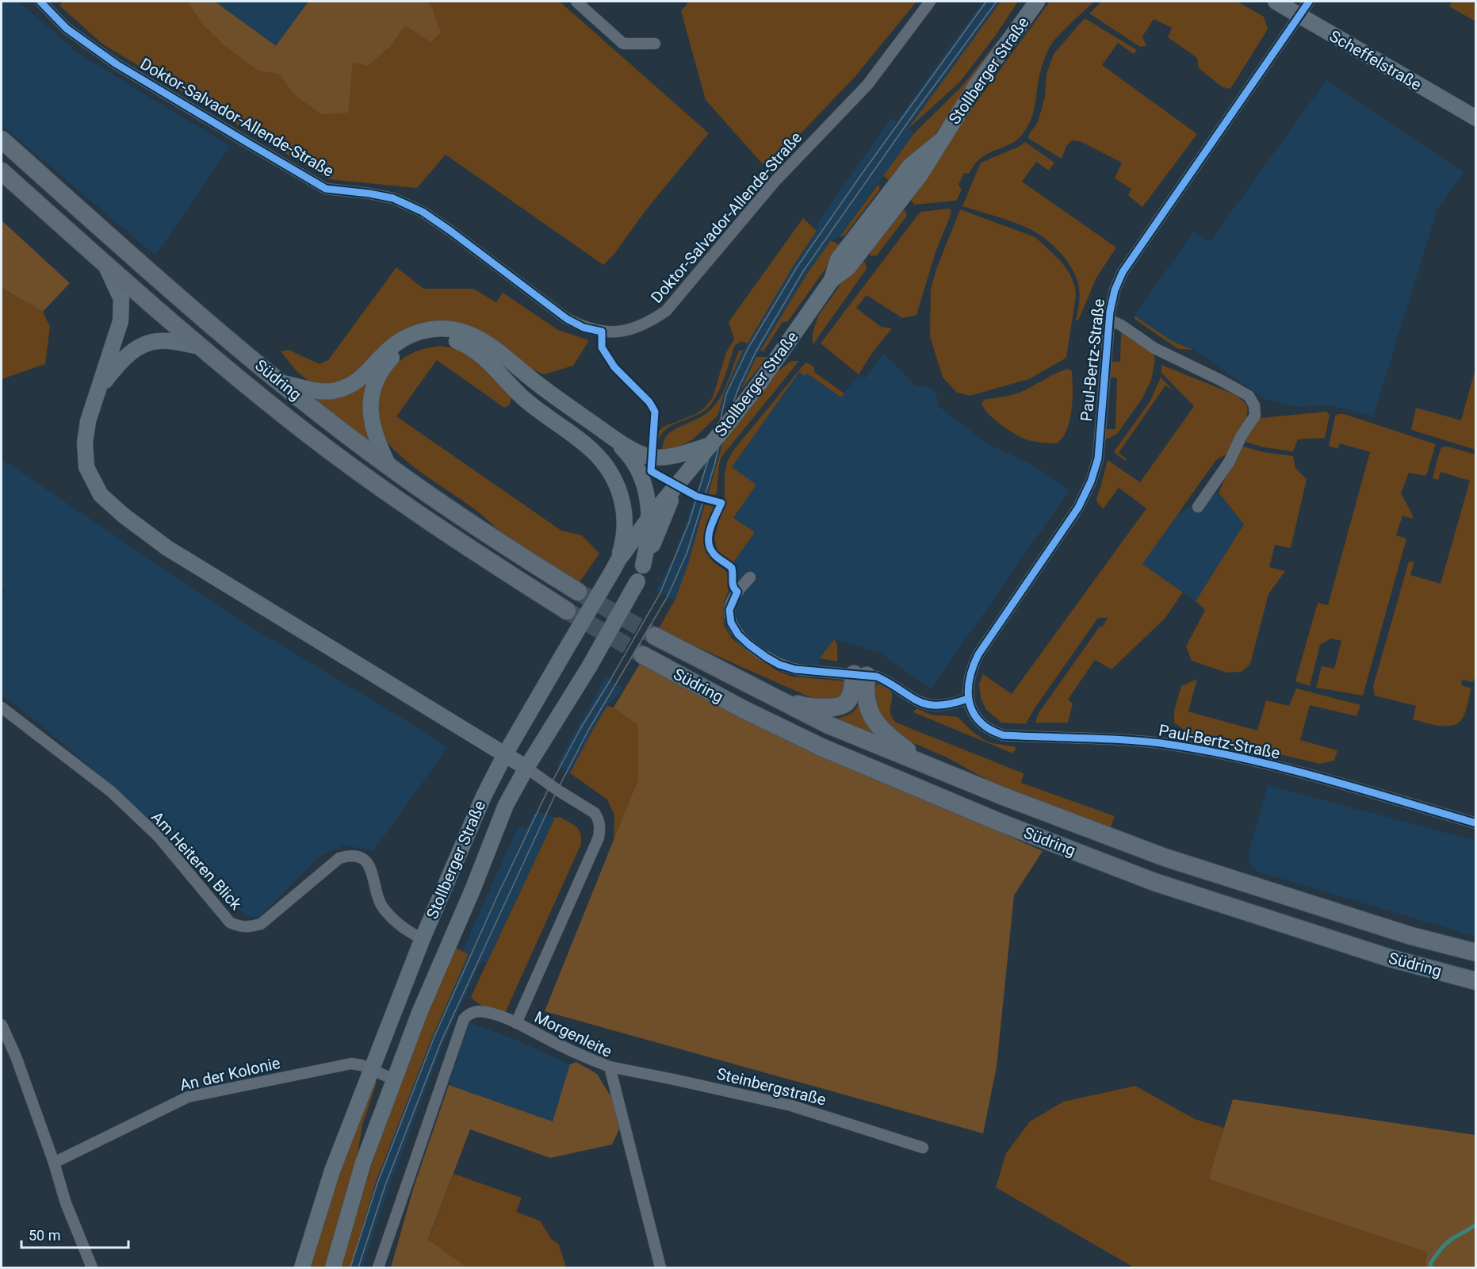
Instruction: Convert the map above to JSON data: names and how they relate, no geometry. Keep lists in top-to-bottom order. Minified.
{"streets":{"main road":["Scheffelstraße","Stollberger Straße","Südring"],"street":["Doktor-Salvador-Allende-Straße","Paul-Bertz-Straße","Am Heiteren Blick","Morgenleite","An der Kolonie","Steinbergstraße"]},"crossings":[["Scheffelstraße","Paul-Bertz-Straße"],["Stollberger Straße","Am Heiteren Blick"],["Stollberger Straße","Morgenleite"],["Stollberger Straße","An der Kolonie"],["Morgenleite","Steinbergstraße"]],"scale_bar":"50 m"}
